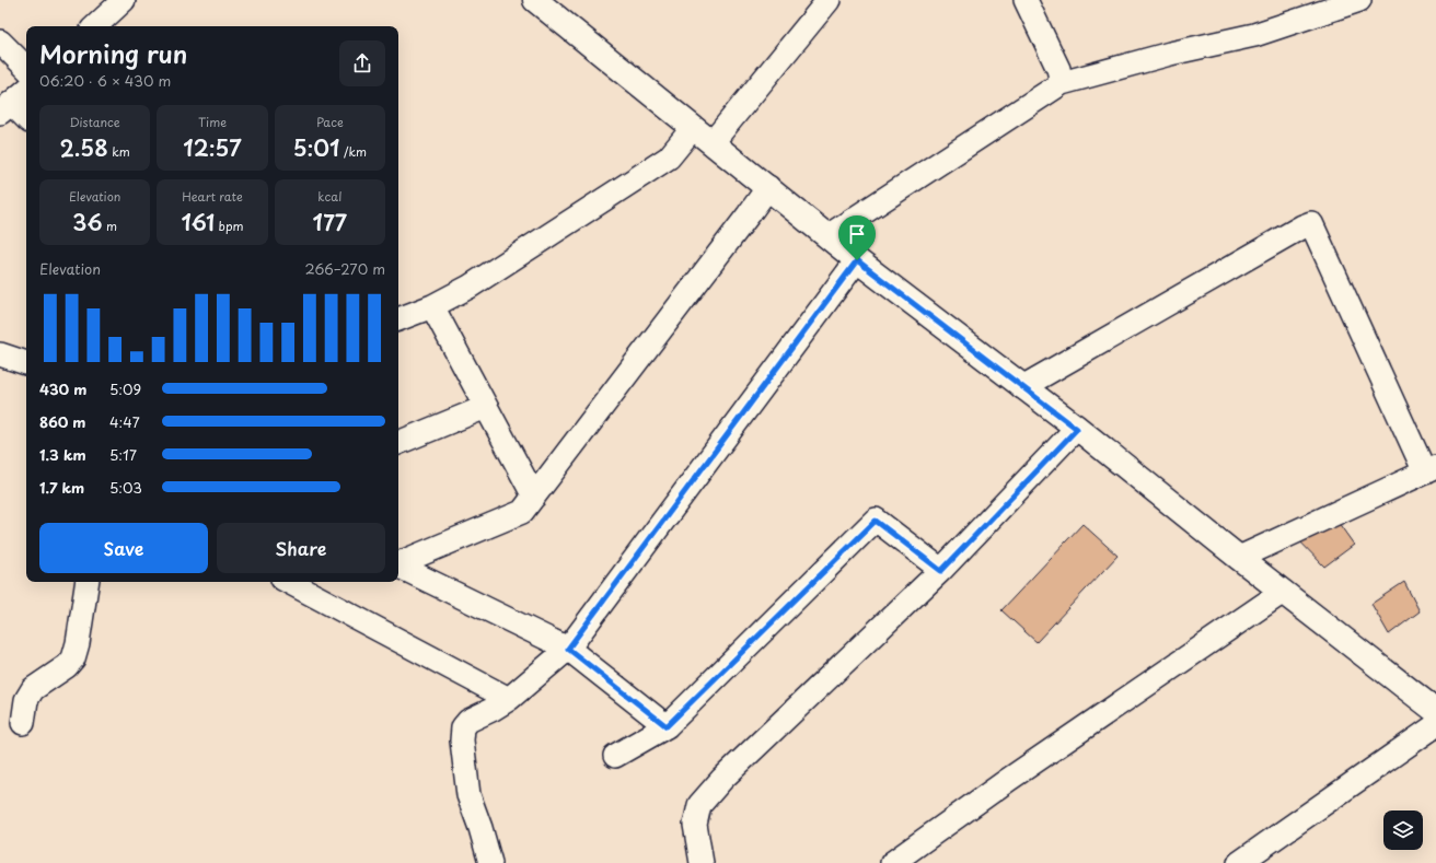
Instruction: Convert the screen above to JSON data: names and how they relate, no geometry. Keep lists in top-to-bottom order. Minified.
{"page":{"heading":["Morning run","06:20 · 6 × 430 m"],"stats":[["Distance","2.58 km"],["Time","12:57"],["Pace","5:01 /km"],["Elevation","36 m"],["Heart rate","161 bpm"],["kcal","177"]],"chart":["Elevation","266–270 m"],"list":[{"name":"430 m","note":"5:09"},{"name":"860 m","note":"4:47"},{"name":"1.3 km","note":"5:17"},{"name":"1.7 km","note":"5:03"}],"buttons":["Save","Share"]}}
